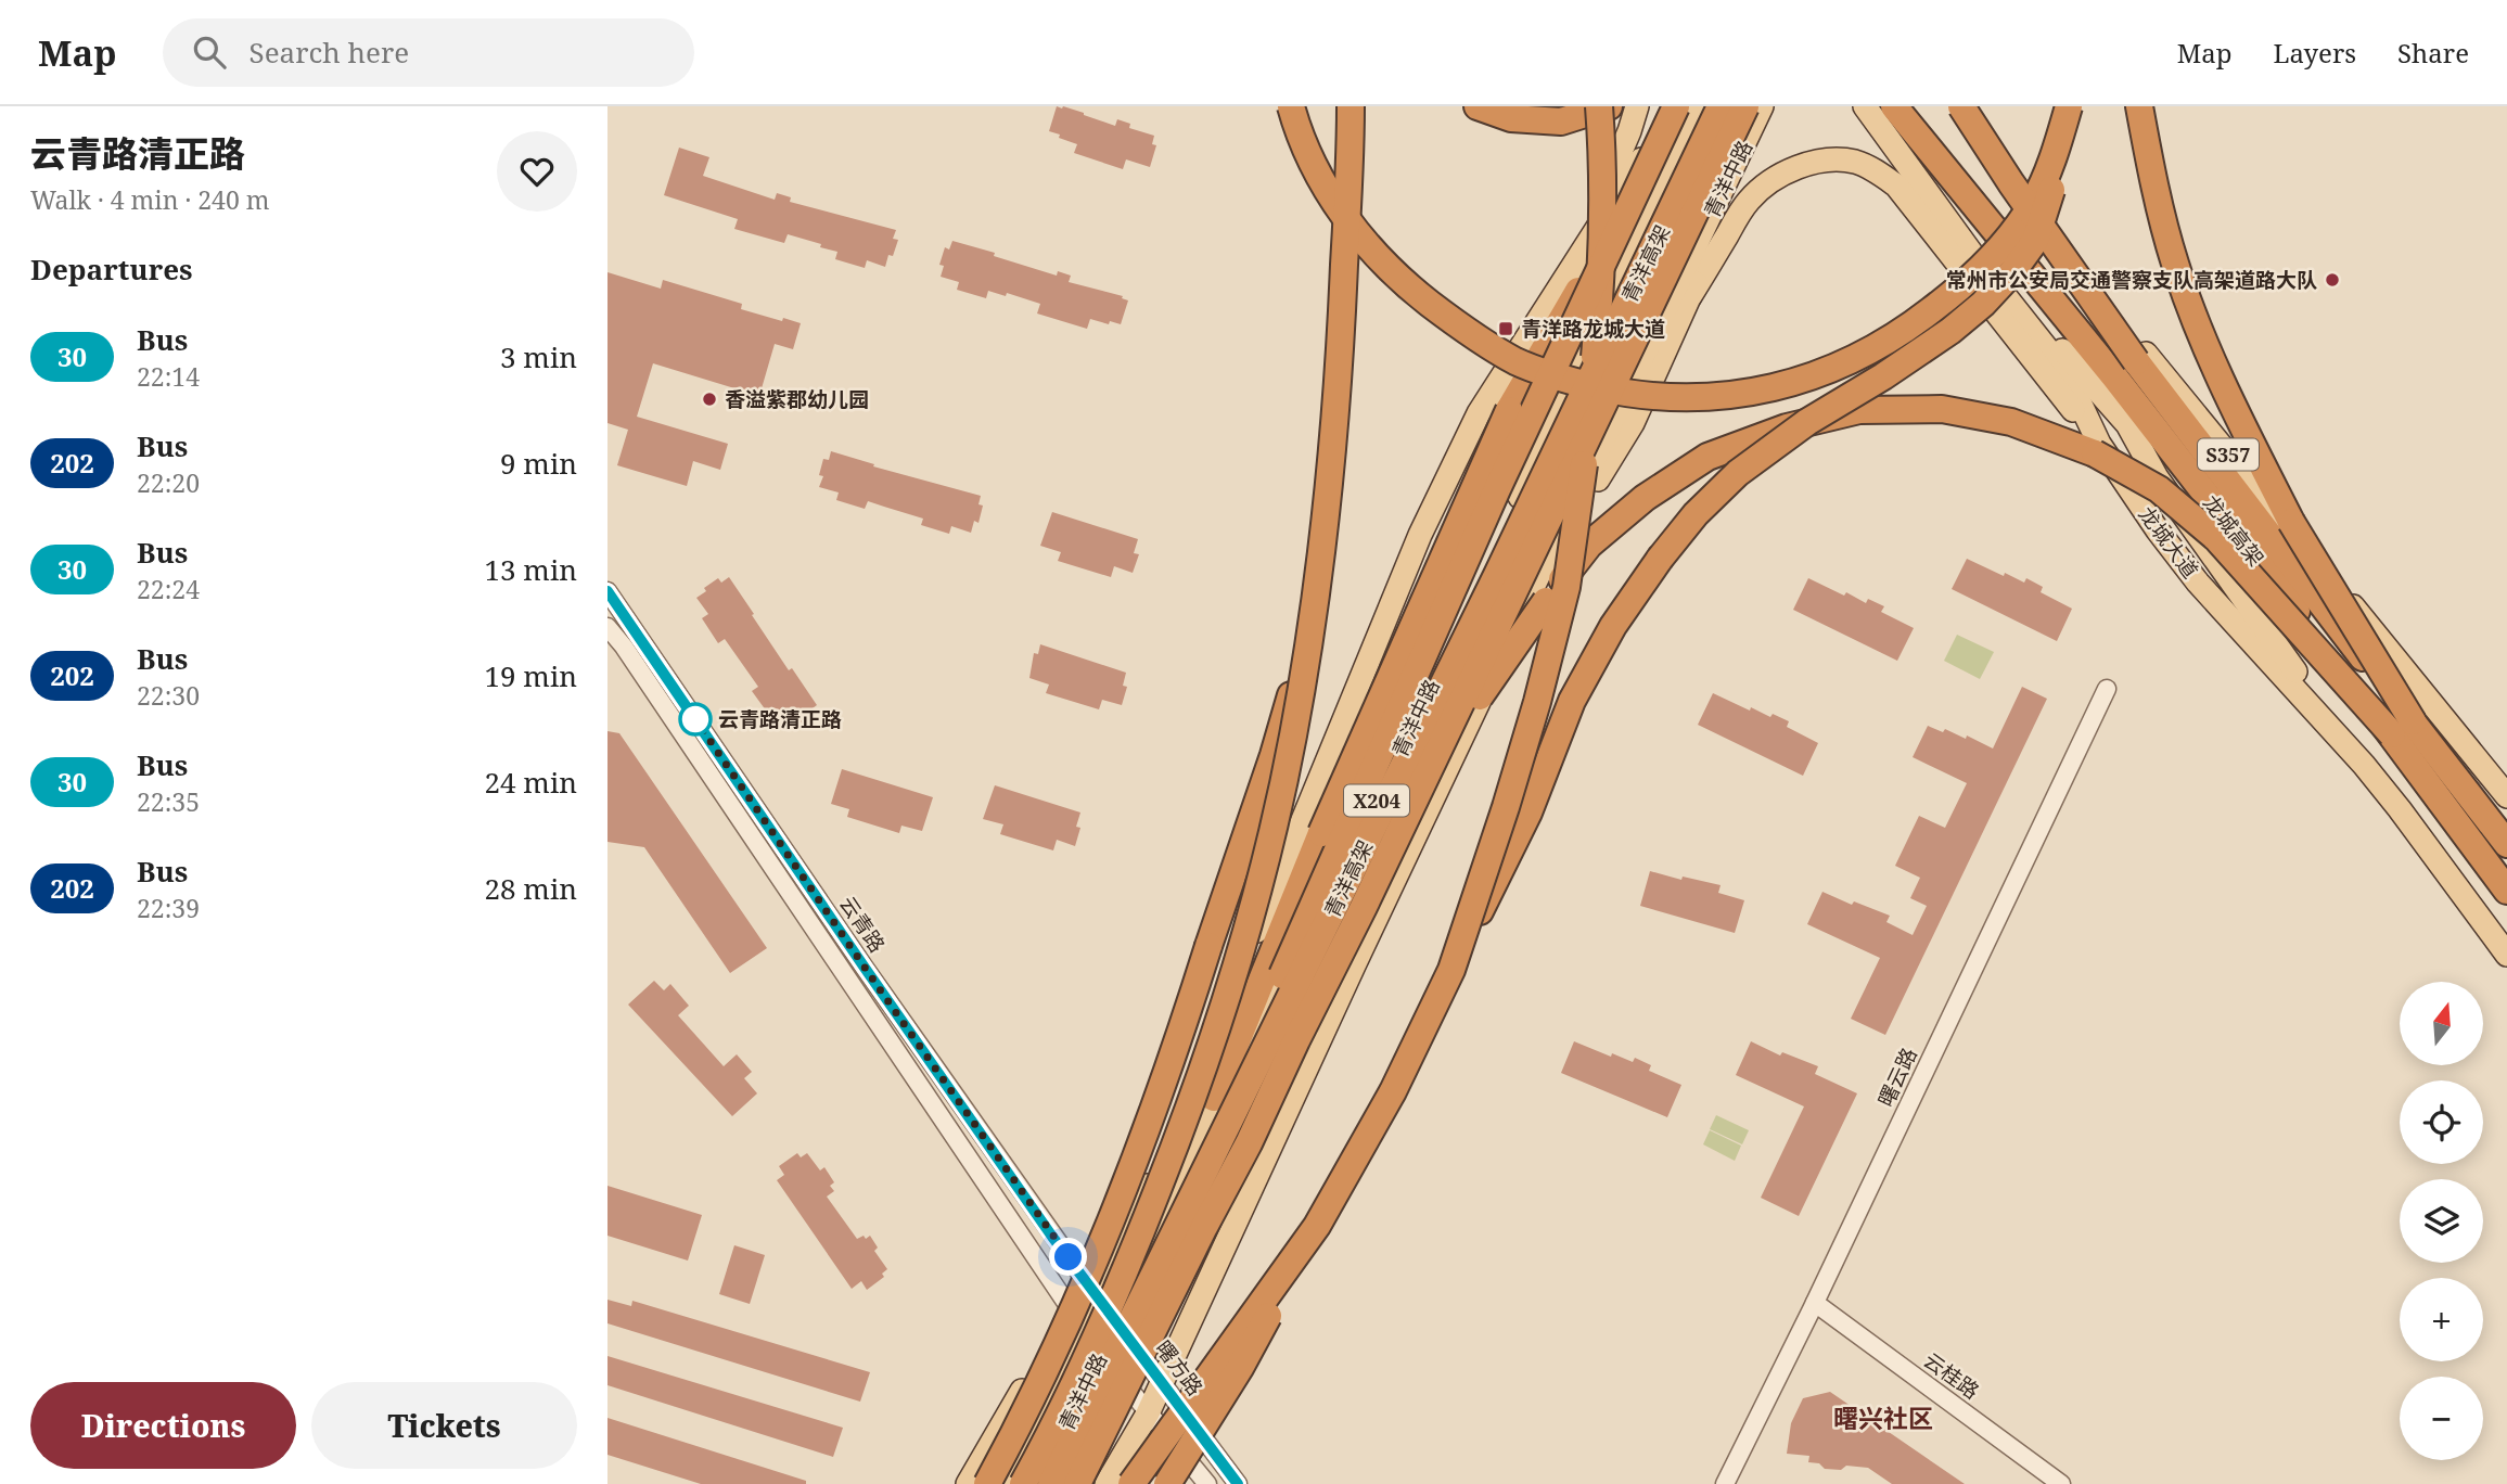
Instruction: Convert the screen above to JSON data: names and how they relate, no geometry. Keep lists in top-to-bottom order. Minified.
{"streets":{"highway":["青洋高架","龙城高架"],"main road":["青洋中路","S357","龙城大道","X204"],"street":["云青路","曙云路","曙方路","云桂路"]},"crossings":[["青洋中路","青洋高架"],["青洋中路","曙方路"],["S357","龙城高架"],["云青路","曙方路"],["曙云路","云桂路"]],"districts":["曙兴社区"],"places":{"other":["常州市公安局交通警察支队高架道路大队","香溢紫郡幼儿园","云青路清正路"],"transit":["青洋路龙城大道"]},"lines":["bus line 30"],"north":"top","page":{"header":"Map","search":"Search here","nav":["Map","Layers","Share"],"heading":[["云青路清正路","Walk · 4 min · 240 m"],"Departures"],"list":[{"mark":"30","name":"Bus","note":"22:14","value":"3 min"},{"mark":"202","name":"Bus","note":"22:20","value":"9 min"},{"mark":"30","name":"Bus","note":"22:24","value":"13 min"},{"mark":"202","name":"Bus","note":"22:30","value":"19 min"},{"mark":"30","name":"Bus","note":"22:35","value":"24 min"},{"mark":"202","name":"Bus","note":"22:39","value":"28 min"}],"map_buttons":["+","−"],"buttons":["Directions","Tickets"]}}
